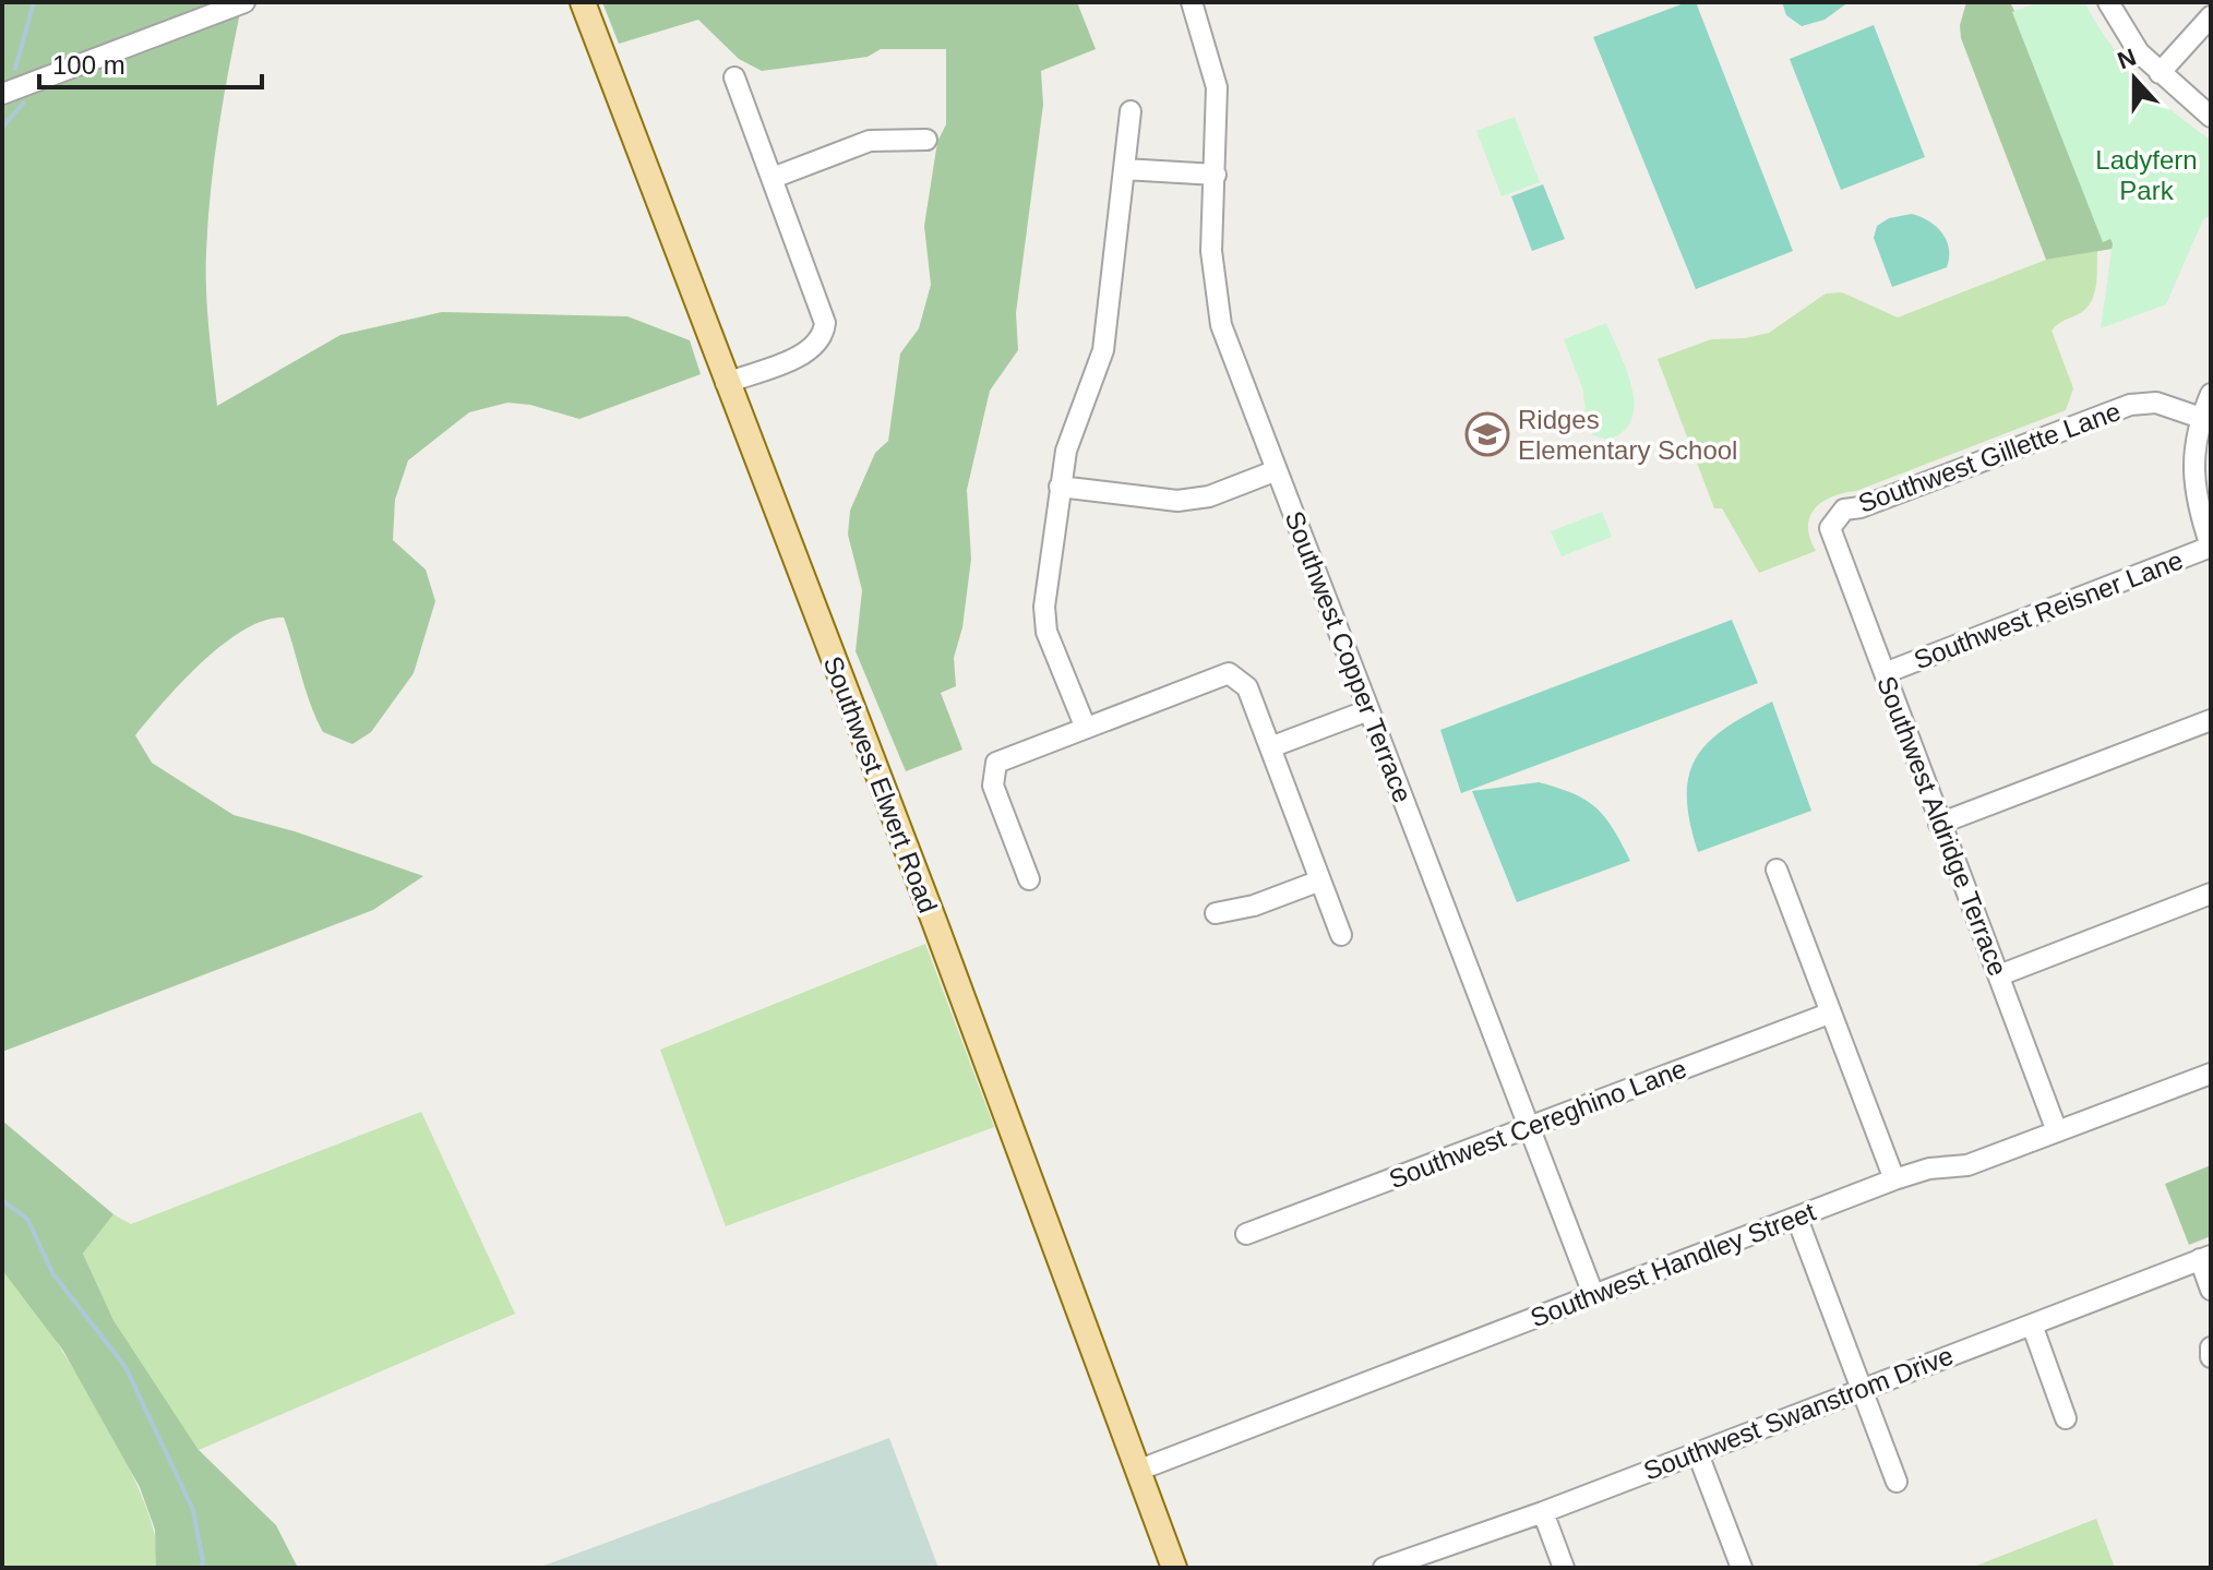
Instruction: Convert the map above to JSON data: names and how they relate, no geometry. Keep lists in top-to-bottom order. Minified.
{"streets":{"main road":["Southwest Elwert Road"],"street":["Southwest Gillette Lane","Southwest Reisner Lane","Southwest Copper Terrace","Southwest Aldridge Terrace","Southwest Cereghino Lane","Southwest Handley Street","Southwest Swanstrom Drive"]},"crossings":[["Southwest Gillette Lane","Southwest Aldridge Terrace"],["Southwest Reisner Lane","Southwest Aldridge Terrace"],["Southwest Copper Terrace","Southwest Cereghino Lane"],["Southwest Copper Terrace","Southwest Handley Street"],["Southwest Elwert Road","Southwest Handley Street"],["Southwest Aldridge Terrace","Southwest Handley Street"]],"parks":["Ladyfern Park"],"places":{"school or university":["Ridges Elementary School"]},"scale_bar":"100 m","north":"top"}
